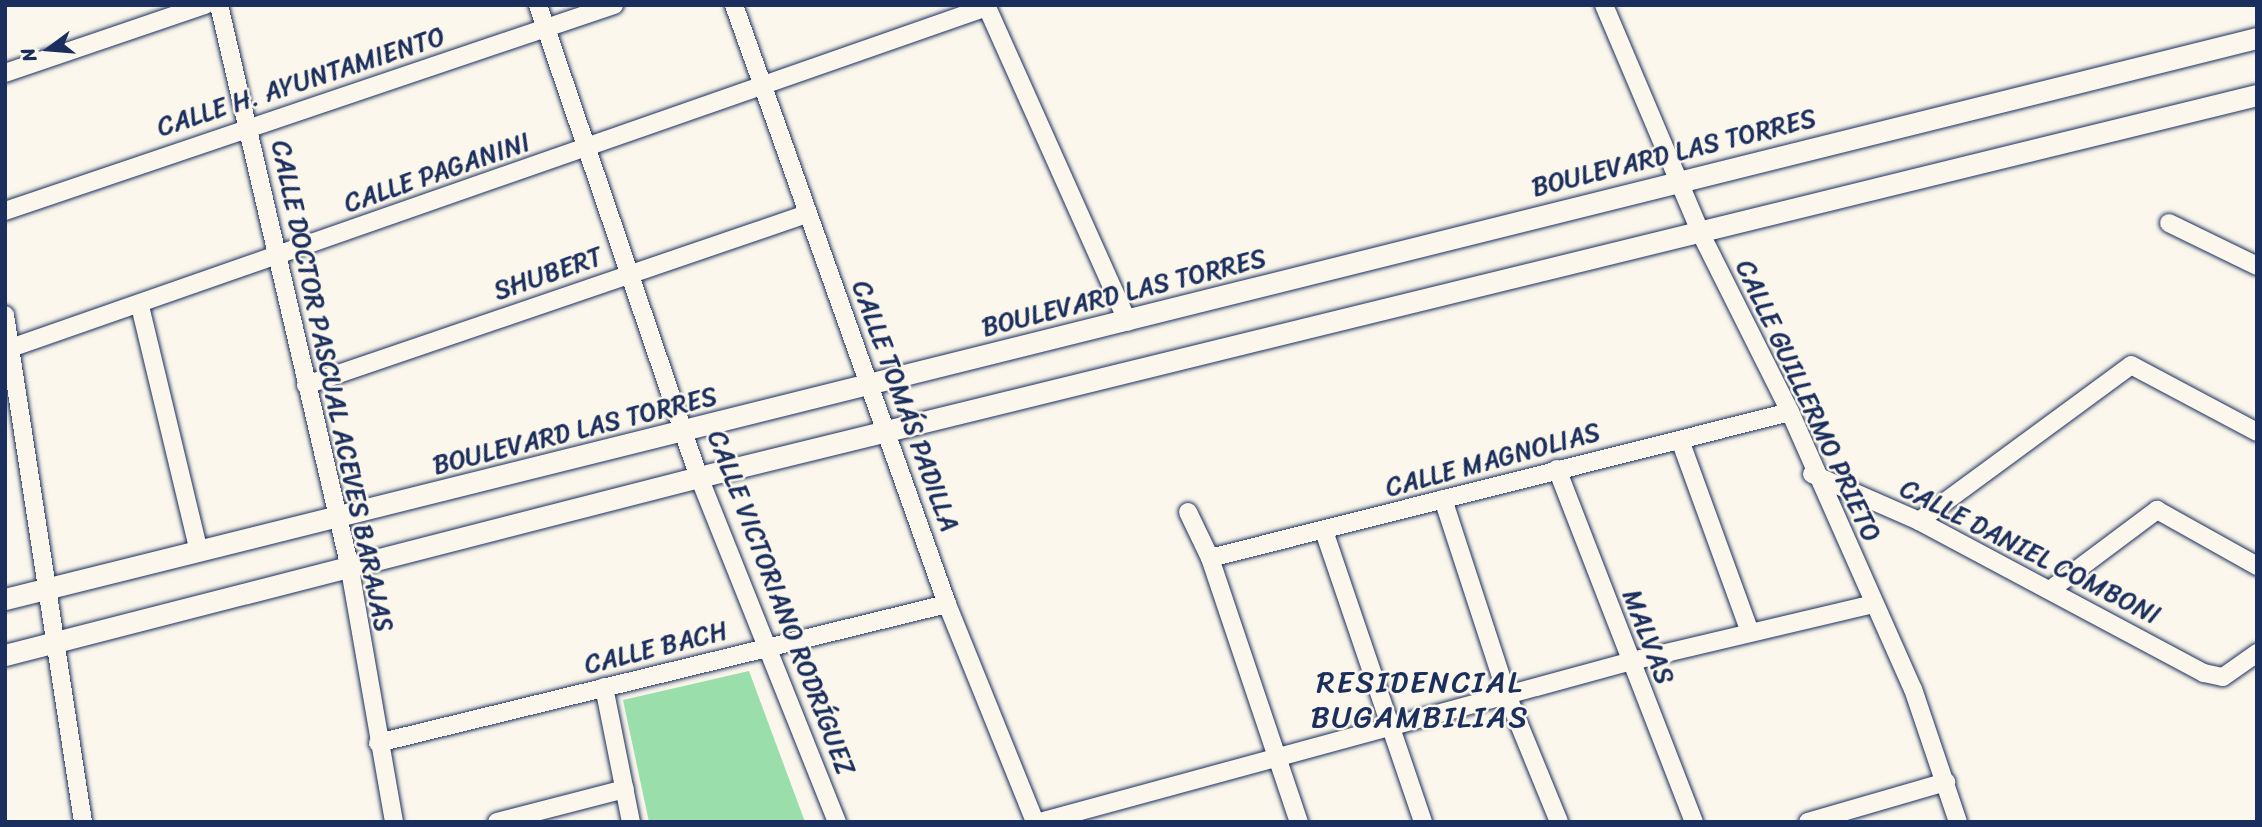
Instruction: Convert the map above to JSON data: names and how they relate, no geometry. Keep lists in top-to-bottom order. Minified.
{"streets":{"street":["CALLE H. AYUNTAMIENTO","BOULEVARD LAS TORRES","CALLE PAGANINI","SHUBERT","CALLE DOCTOR PASCUAL ACEVES BARAJAS","CALLE GUILLERMO PRIETO","CALLE TOMÁS PADILLA","CALLE MAGNOLIAS","CALLE DANIEL COMBONI","CALLE VICTORIANO RODRÍGUEZ","MALVAS","CALLE BACH"]},"crossings":[["CALLE H. AYUNTAMIENTO","CALLE DOCTOR PASCUAL ACEVES BARAJAS"],["CALLE H. AYUNTAMIENTO","CALLE VICTORIANO RODRÍGUEZ"],["BOULEVARD LAS TORRES","CALLE DOCTOR PASCUAL ACEVES BARAJAS"],["BOULEVARD LAS TORRES","CALLE GUILLERMO PRIETO"],["BOULEVARD LAS TORRES","CALLE TOMÁS PADILLA"],["BOULEVARD LAS TORRES","CALLE VICTORIANO RODRÍGUEZ"],["CALLE PAGANINI","CALLE DOCTOR PASCUAL ACEVES BARAJAS"],["CALLE PAGANINI","CALLE TOMÁS PADILLA"],["CALLE PAGANINI","CALLE VICTORIANO RODRÍGUEZ"],["SHUBERT","CALLE DOCTOR PASCUAL ACEVES BARAJAS"],["SHUBERT","CALLE TOMÁS PADILLA"],["SHUBERT","CALLE VICTORIANO RODRÍGUEZ"],["CALLE DOCTOR PASCUAL ACEVES BARAJAS","CALLE BACH"],["CALLE GUILLERMO PRIETO","CALLE MAGNOLIAS"],["CALLE GUILLERMO PRIETO","CALLE DANIEL COMBONI"],["CALLE TOMÁS PADILLA","CALLE BACH"],["CALLE MAGNOLIAS","MALVAS"],["CALLE VICTORIANO RODRÍGUEZ","CALLE BACH"]],"districts":["RESIDENCIAL BUGAMBILIAS"],"north":"left"}
